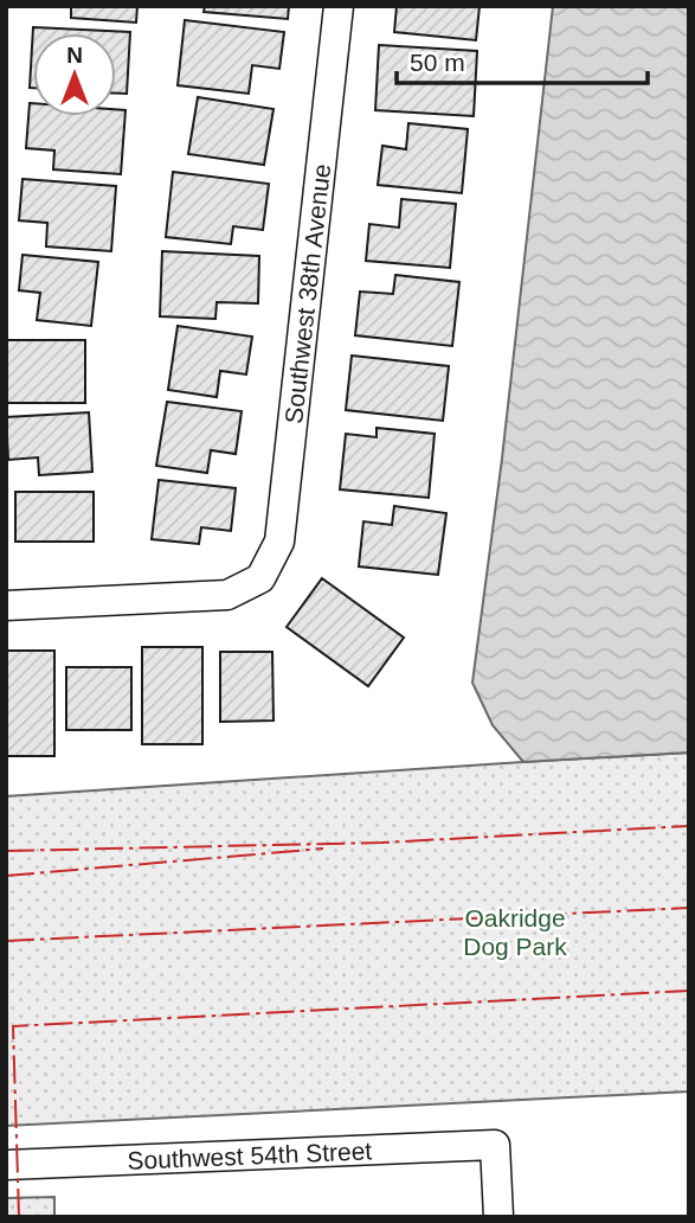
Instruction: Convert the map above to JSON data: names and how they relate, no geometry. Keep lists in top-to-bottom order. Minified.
{"streets":{"street":["Southwest 38th Avenue","Southwest 54th Street"]},"parks":["Oakridge Dog Park"],"scale_bar":"50 m","north":"top"}
